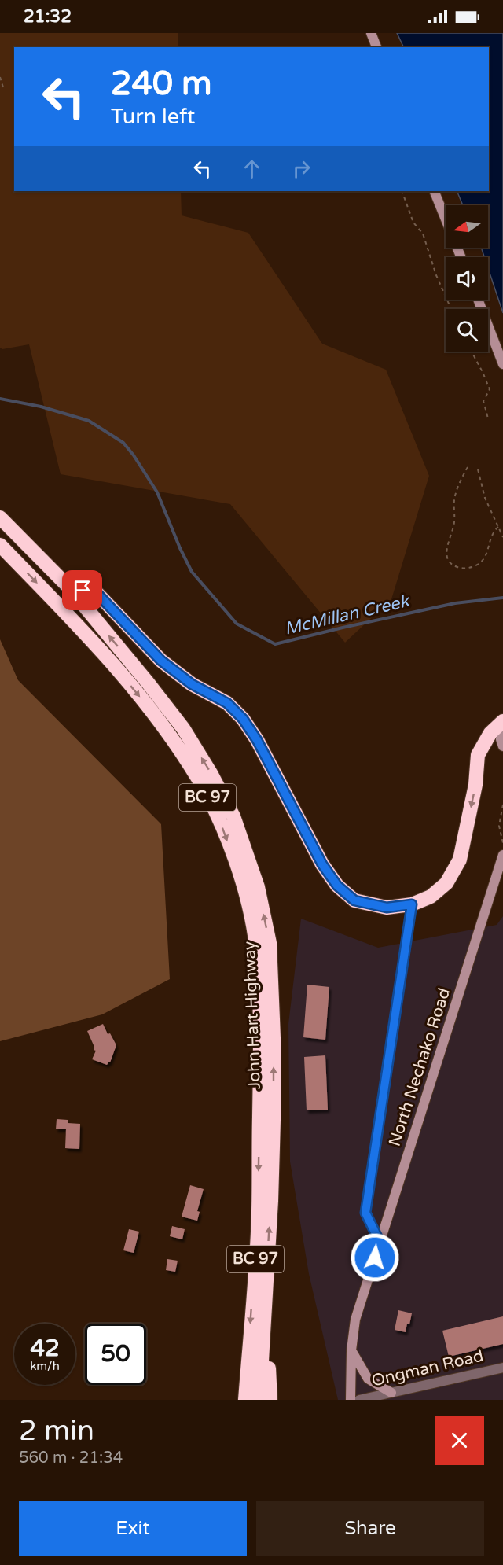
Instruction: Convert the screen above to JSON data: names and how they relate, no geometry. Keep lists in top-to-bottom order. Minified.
{"streets":{"highway":["BC 97","John Hart Highway"],"main road":["North Nechako Road"],"street":["Ongman Road"]},"water":["McMillan Creek"],"north":"left","page":{"status":"21:32","turn":["240 m","Turn left"],"speed":"42 km/h","limit":"50","heading":["2 min","560 m · 21:34"],"buttons":["Exit","Share"]}}
